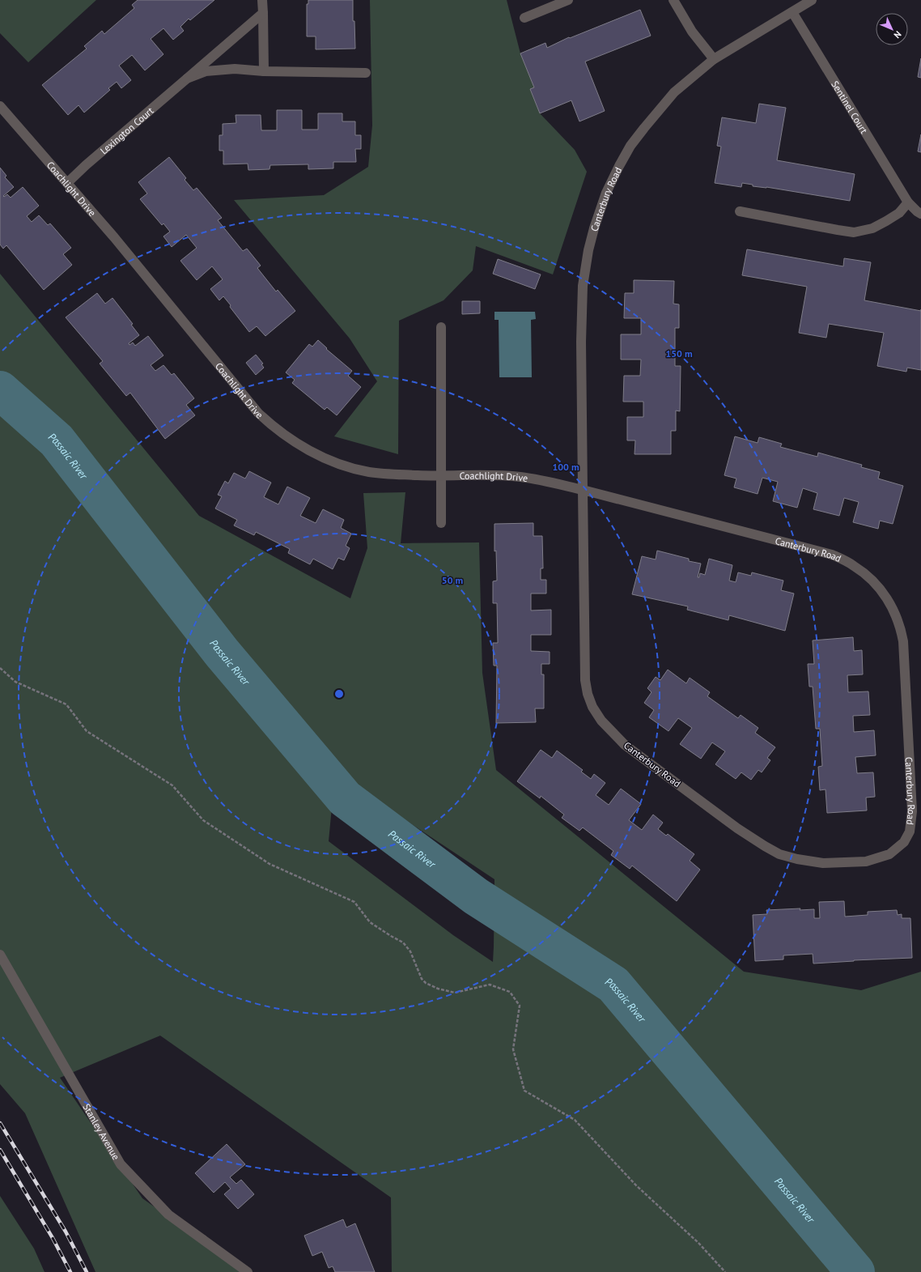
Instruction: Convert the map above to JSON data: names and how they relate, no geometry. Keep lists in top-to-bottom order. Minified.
{"streets":{"street":["Sentinel Court","Lexington Court","Coachlight Drive","Canterbury Road","Stanley Avenue"]},"crossings":[["Sentinel Court","Canterbury Road"],["Lexington Court","Coachlight Drive"],["Coachlight Drive","Canterbury Road"]],"water":["Passaic River"],"north":"bottom right","rings":["150 m","100 m","50 m"]}
